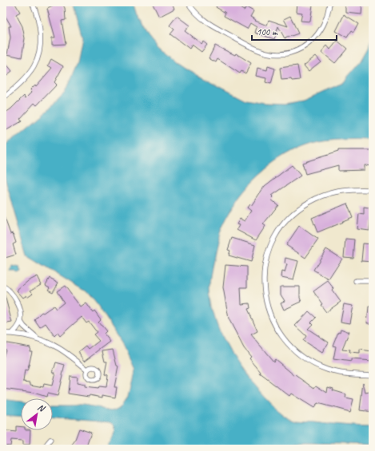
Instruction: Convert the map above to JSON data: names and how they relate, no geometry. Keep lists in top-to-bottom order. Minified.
{"scale_bar":"100 m","north":"top right"}
